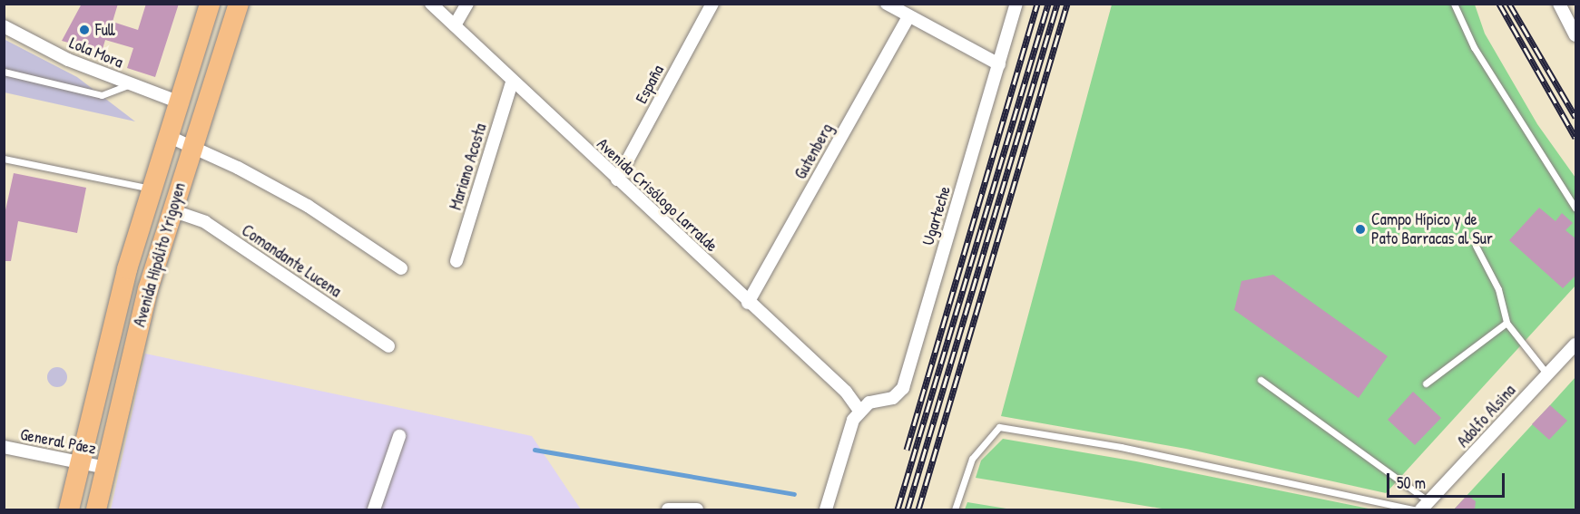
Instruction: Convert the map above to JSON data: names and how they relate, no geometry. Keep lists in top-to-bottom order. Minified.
{"streets":{"main road":["Avenida Hipólito Yrigoyen"],"street":["Lola Mora","España","Gutenberg","Mariano Acosta","Avenida Crisólogo Larralde","Ugarteche","Comandante Lucena","Adolfo Alsina","General Páez"]},"crossings":[["Lola Mora","Avenida Hipólito Yrigoyen"],["España","Avenida Crisólogo Larralde"],["Gutenberg","Avenida Crisólogo Larralde"],["Mariano Acosta","Avenida Crisólogo Larralde"],["Avenida Crisólogo Larralde","Ugarteche"],["Avenida Hipólito Yrigoyen","Comandante Lucena"],["Avenida Hipólito Yrigoyen","General Páez"]],"places":["Full","Campo Hípico y de Pato Barracas al Sur"],"scale_bar":"50 m"}
